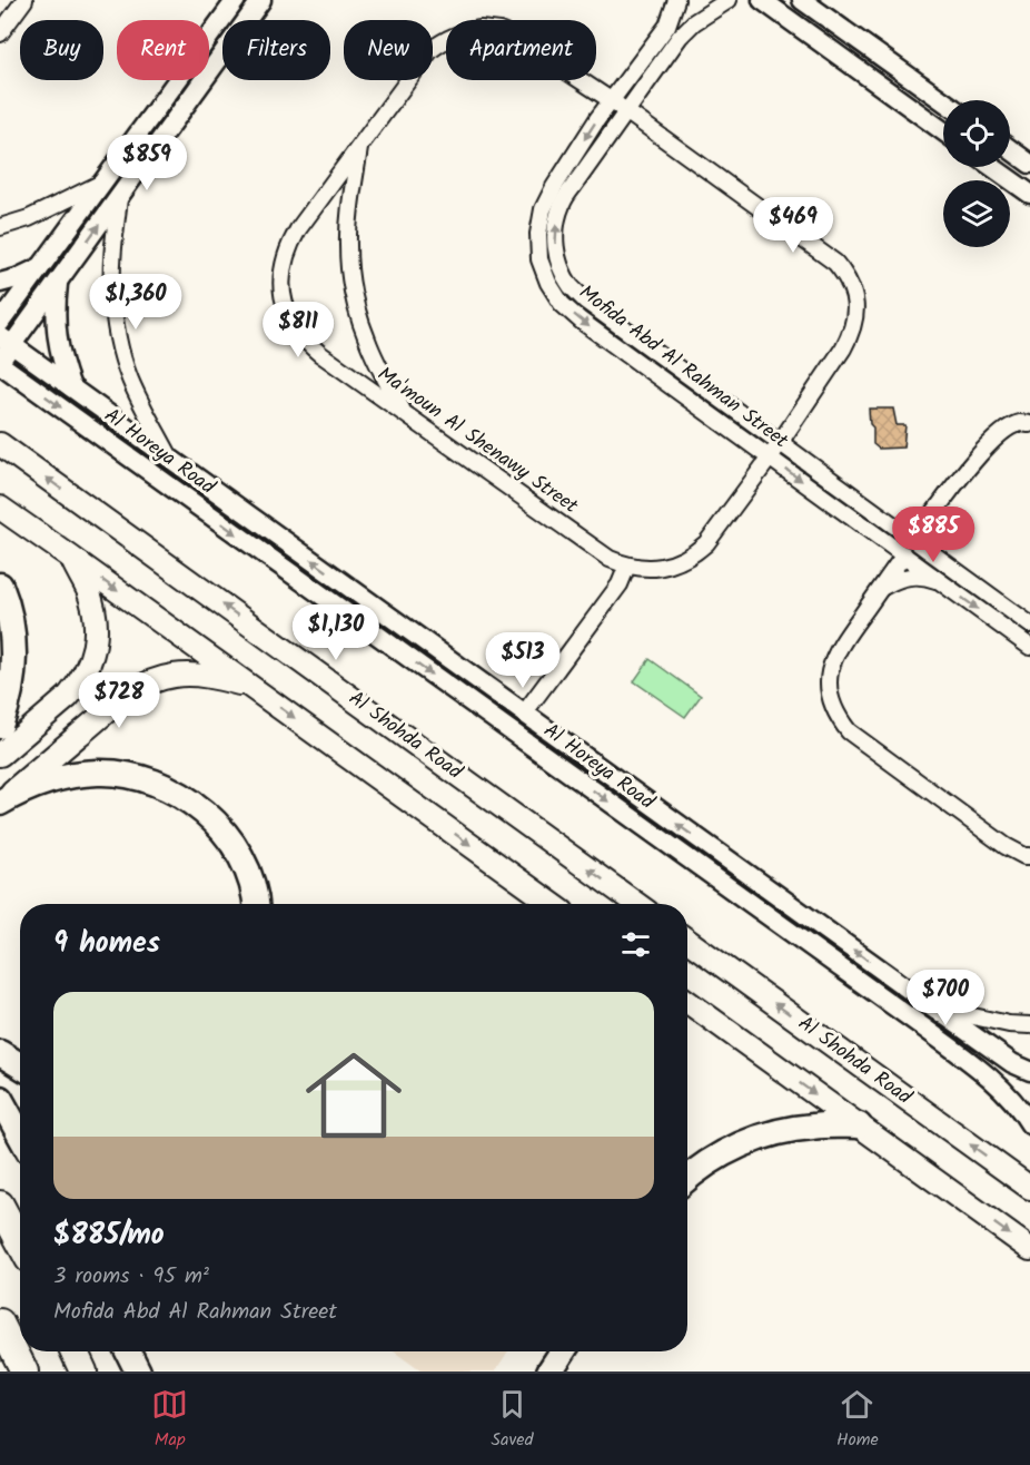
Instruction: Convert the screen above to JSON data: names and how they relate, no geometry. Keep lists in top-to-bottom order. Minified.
{"streets":{"main road":["Al Shohda Road"],"street":["Mofida Abd Al Rahman Street","Ma'moun Al Shenawy Street","Al Horeya Road"]},"crossings":[["Mofida Abd Al Rahman Street","Ma'moun Al Shenawy Street"]],"page":{"chip":["Buy","Rent","Filters","New","Apartment"],"price":["$859","$469","$1,360","$811","$885","$1,130","$513","$728","$700"],"heading":"9 homes","list":[{"name":"$885/mo","note":"3 rooms · 95 m² · Mofida Abd Al Rahman Street"}],"tabs":["Map","Saved","Home"]}}
